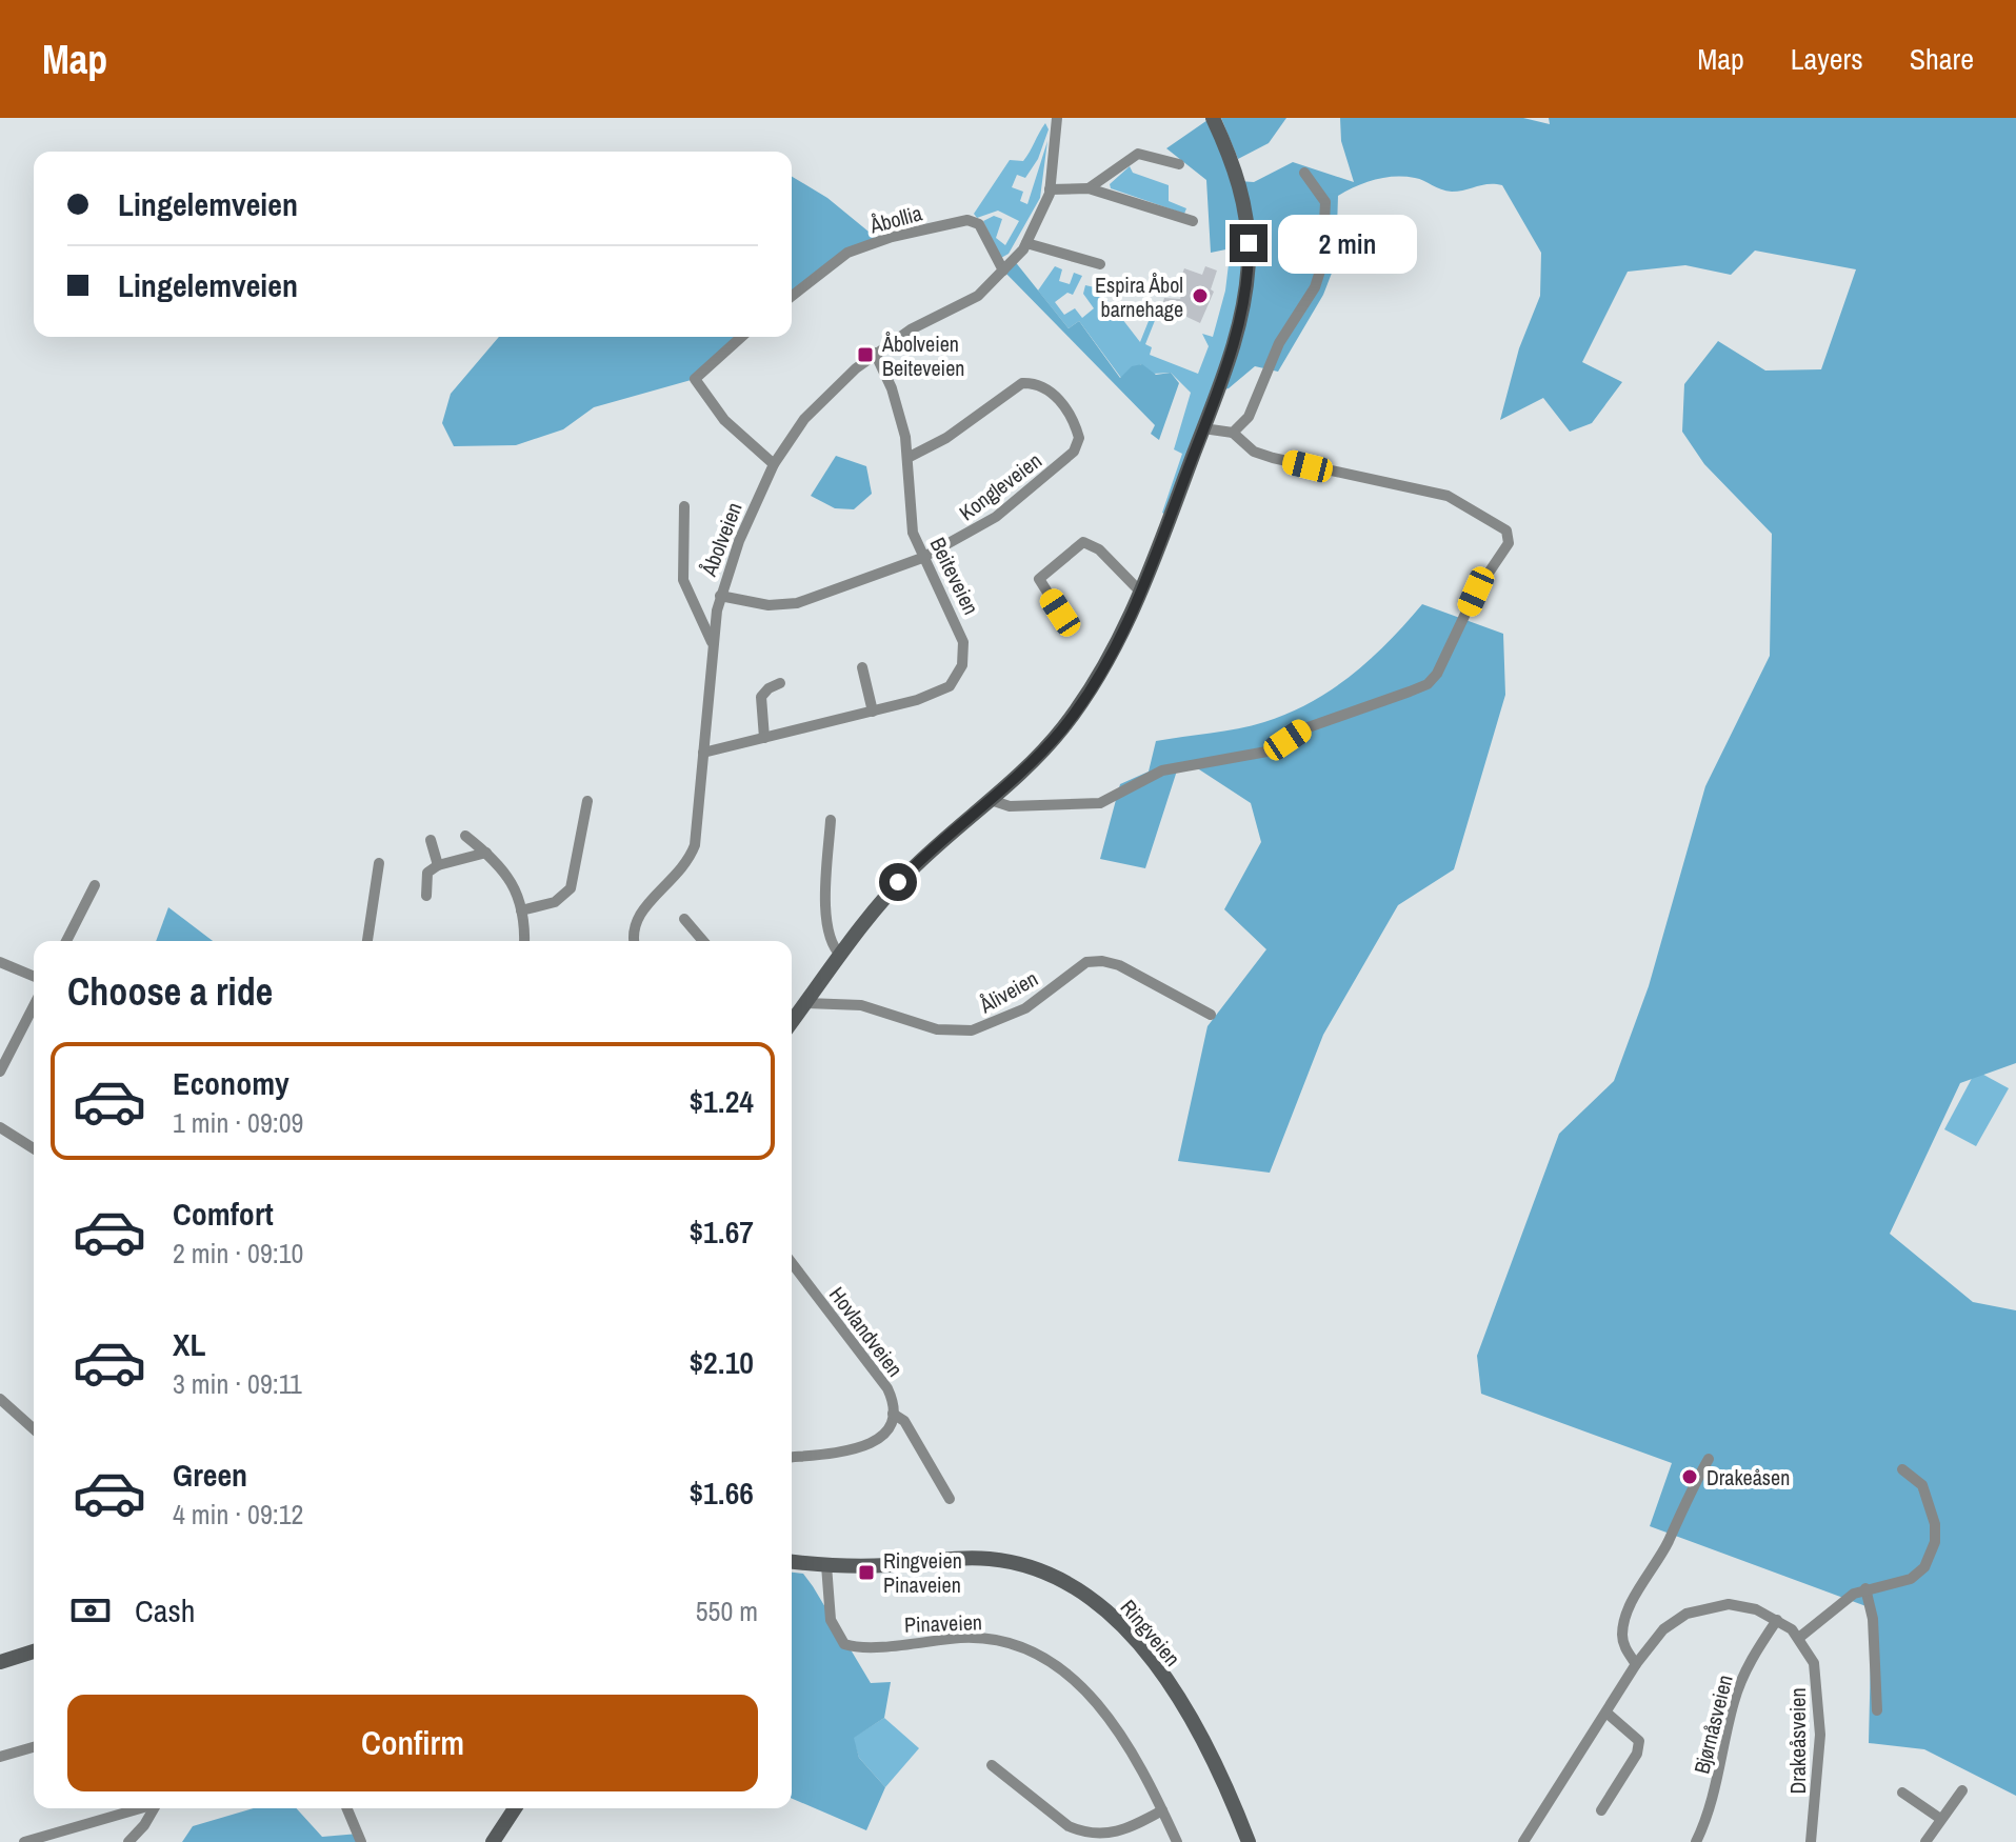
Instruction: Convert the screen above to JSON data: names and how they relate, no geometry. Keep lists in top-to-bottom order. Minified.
{"streets":{"main road":["Ringveien"],"street":["Åbollia","Kongleveien","Åbolveien","Beiteveien","Åliveien","Hovlandveien","Pinaveien","Bjørnåsveien","Drakeåsveien"]},"crossings":[["Åbollia","Åbolveien"],["Kongleveien","Åbolveien"],["Kongleveien","Beiteveien"],["Åbolveien","Beiteveien"],["Pinaveien","Ringveien"]],"places":{"other":["Espira Åbol barnehage","Drakeåsen"],"transit":["Åbolveien Beiteveien","Ringveien Pinaveien"]},"page":{"header":"Map","nav":["Map","Layers","Share"],"banner":["Lingelemveien","Lingelemveien"],"bubble":"2 min","heading":"Choose a ride","list":[{"name":"Economy","note":"1 min · 09:09","value":"$1.24"},{"name":"Comfort","note":"2 min · 09:10","value":"$1.67"},{"name":"XL","note":"3 min · 09:11","value":"$2.10"},{"name":"Green","note":"4 min · 09:12","value":"$1.66"}],"pay":["Cash","550 m"],"buttons":"Confirm"}}
